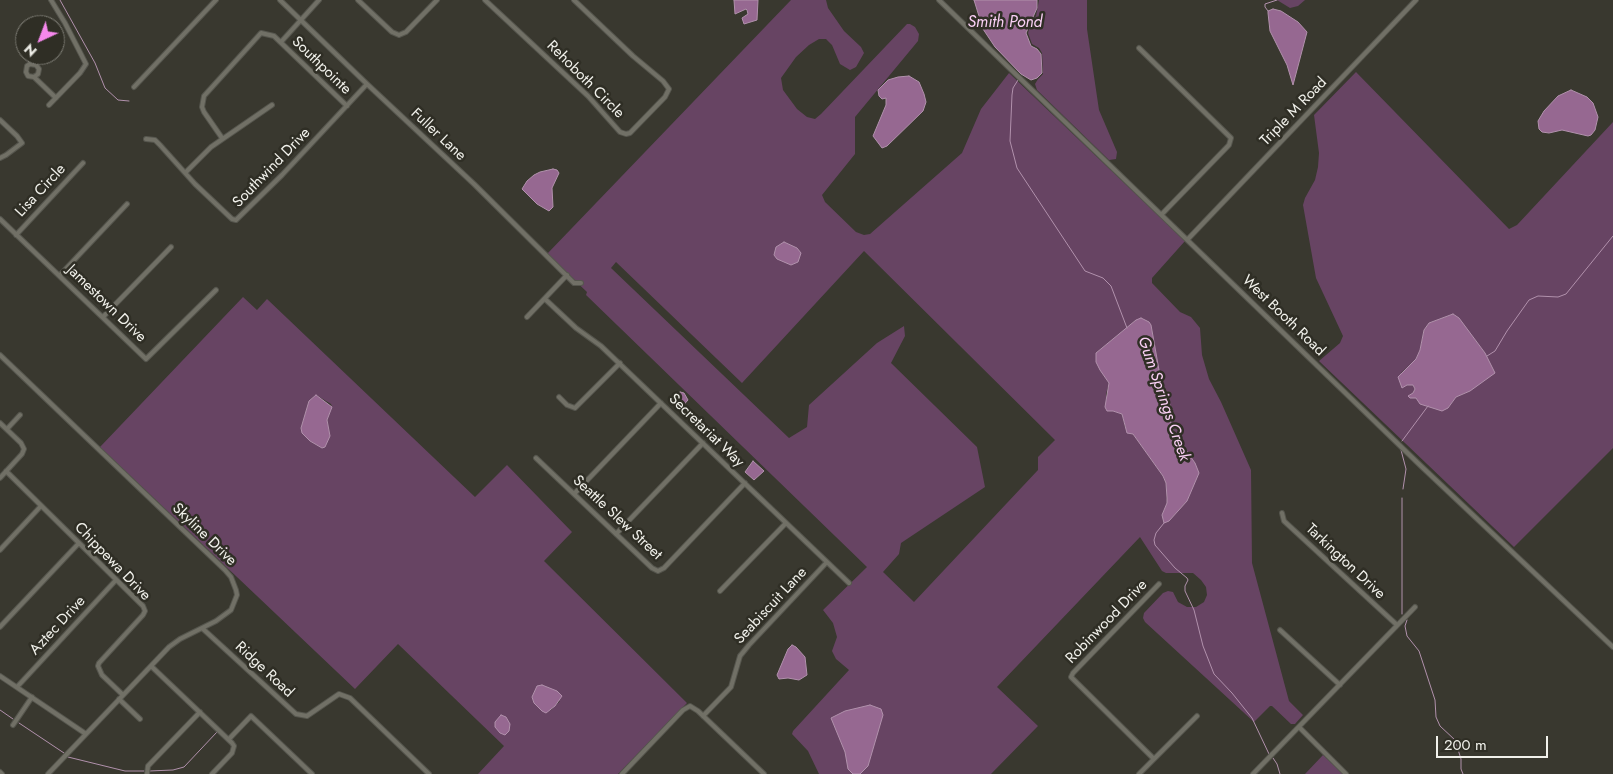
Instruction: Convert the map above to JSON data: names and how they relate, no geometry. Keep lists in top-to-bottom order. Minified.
{"streets":{"street":["Southpointe","Rehoboth Circle","Triple M Road","Fuller Lane","Southwind Drive","Lisa Circle","Jamestown Drive","West Booth Road","Secretariat Way","Seattle Slew Street","Skyline Drive","Chippewa Drive","Tarkington Drive","Seabiscuit Lane","Robinwood Drive","Aztec Drive","Ridge Road"]},"crossings":[["Southpointe","Southwind Drive"],["Triple M Road","West Booth Road"],["Fuller Lane","Southwind Drive"],["Lisa Circle","Jamestown Drive"],["Secretariat Way","Seattle Slew Street"],["Secretariat Way","Seabiscuit Lane"],["Skyline Drive","Chippewa Drive"],["Skyline Drive","Ridge Road"],["Chippewa Drive","Aztec Drive"]],"water":["Smith Pond","Gum Springs Creek"],"scale_bar":"200 m","north":"bottom left"}
